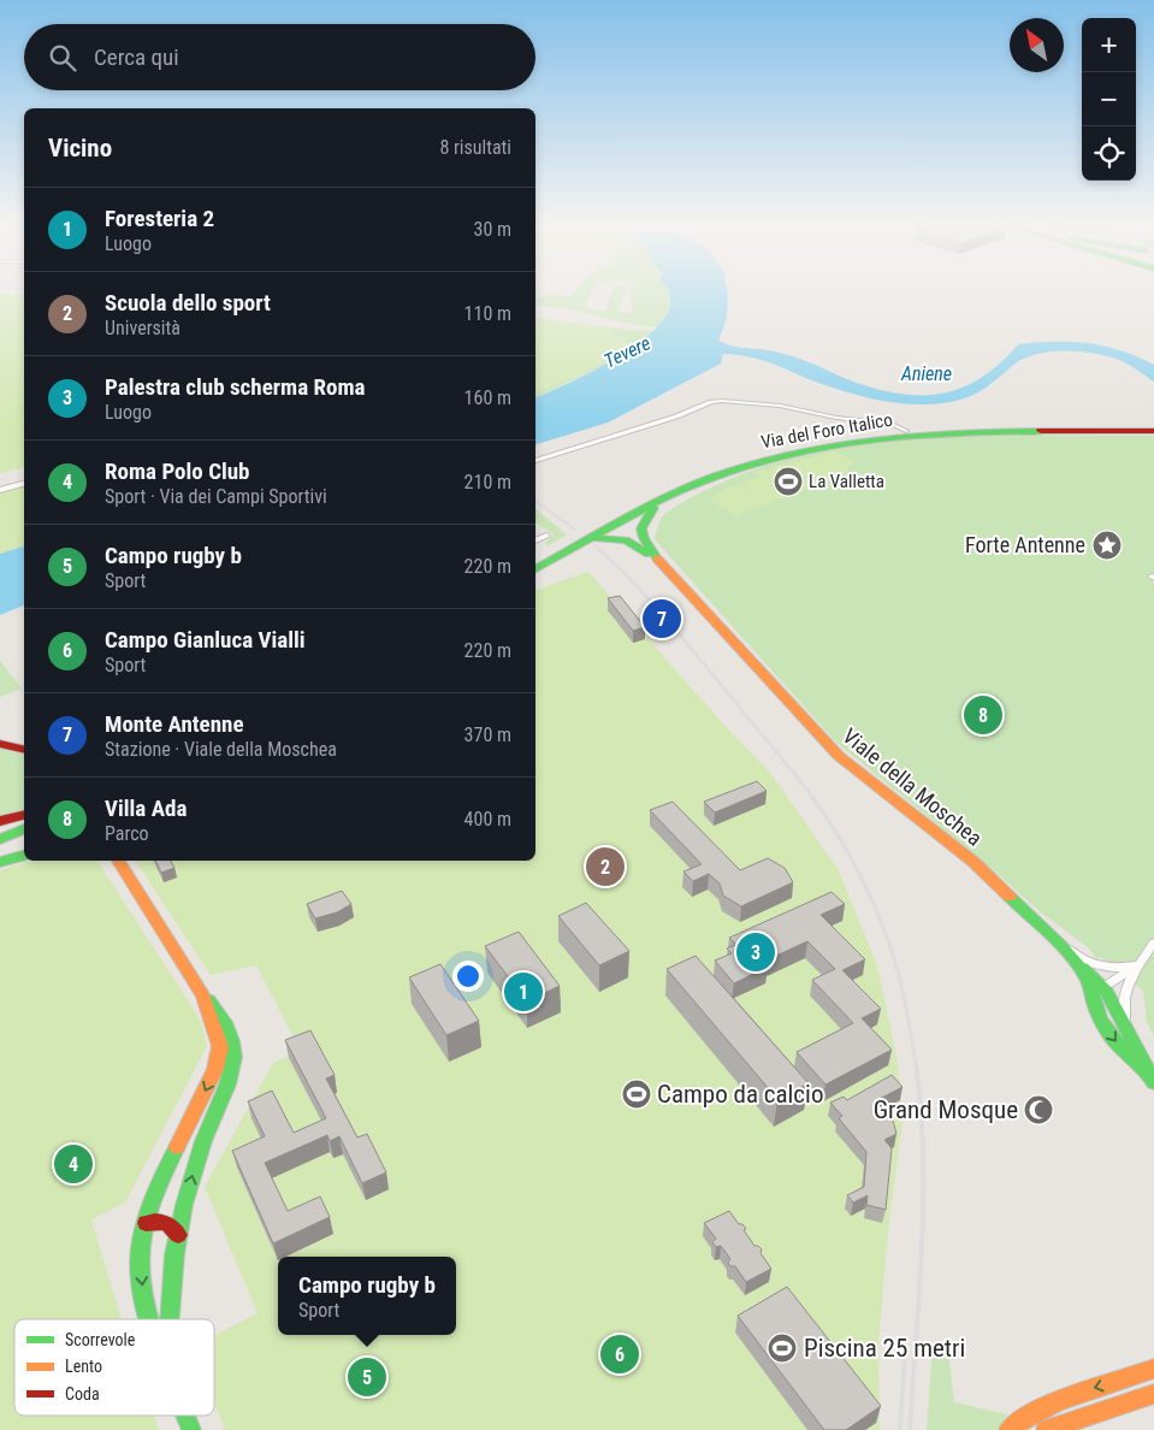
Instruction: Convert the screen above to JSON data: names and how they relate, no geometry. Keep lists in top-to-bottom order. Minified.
{"streets":{"main road":["Via del Foro Italico","Viale della Moschea"]},"water":["Tevere","Aniene"],"places":{"sports":["La Valletta","Campo da calcio","Piscina 25 metri"],"place":["Forte Antenne"],"mosque":["Grand Mosque"]},"legend":["Scorrevole","Lento","Coda"],"north":"top left","page":{"map_buttons":["+","−"],"search":"Cerca qui","heading":["Vicino","8 risultati"],"list":[{"mark":"1","name":"Foresteria 2","note":"Luogo","value":"30 m"},{"mark":"2","name":"Scuola dello sport","note":"Università","value":"110 m"},{"mark":"3","name":"Palestra club scherma Roma","note":"Luogo","value":"160 m"},{"mark":"4","name":"Roma Polo Club","note":"Sport · Via dei Campi Sportivi","value":"210 m"},{"mark":"5","name":"Campo rugby b","note":"Sport","value":"220 m"},{"mark":"6","name":"Campo Gianluca Vialli","note":"Sport","value":"220 m"},{"mark":"7","name":"Monte Antenne","note":"Stazione · Viale della Moschea","value":"370 m"},{"mark":"8","name":"Villa Ada","note":"Parco","value":"400 m"}],"pins":["7","8","2","3","1","4","6","5"],"popup":["Campo rugby b","Sport"]}}
